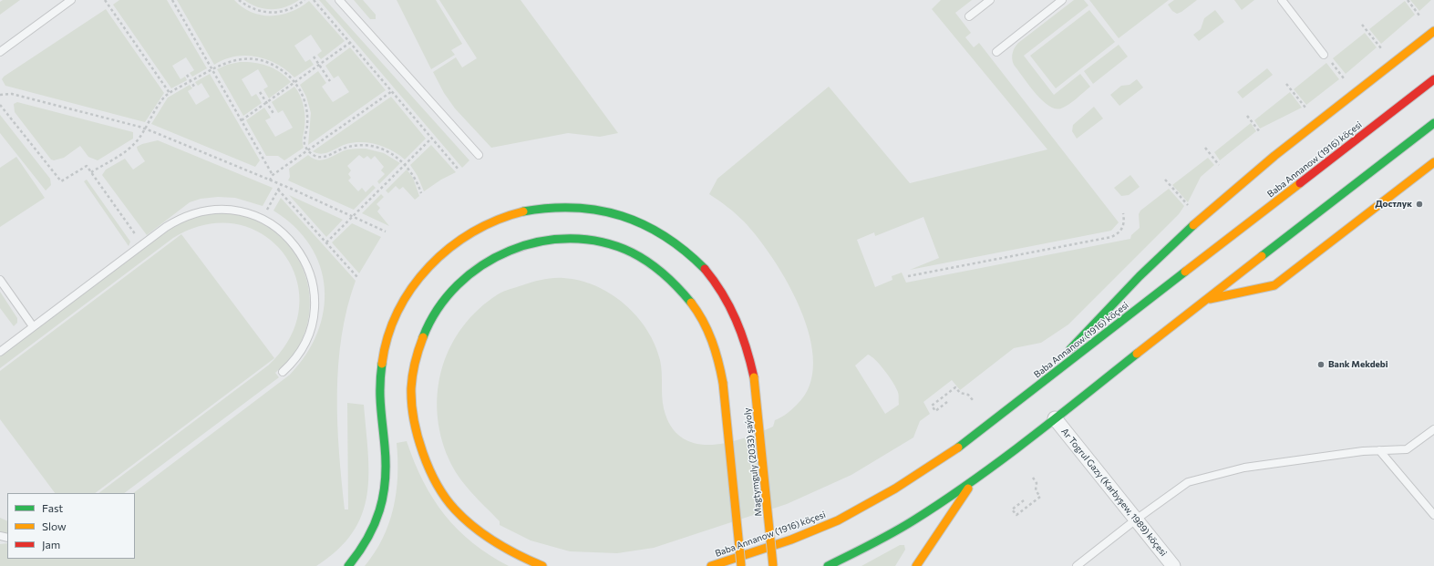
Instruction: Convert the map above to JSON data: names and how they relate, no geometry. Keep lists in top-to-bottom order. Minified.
{"streets":{"main road":["Baba Annanow (1916) köçesi","Magtymguly (2033) şaýoly"],"street":["Ar Togrul Gazy (Karbyşew, 1989) köçesi"]},"places":["Достлук","Bank Mekdebi"],"legend":["Fast","Slow","Jam"]}
